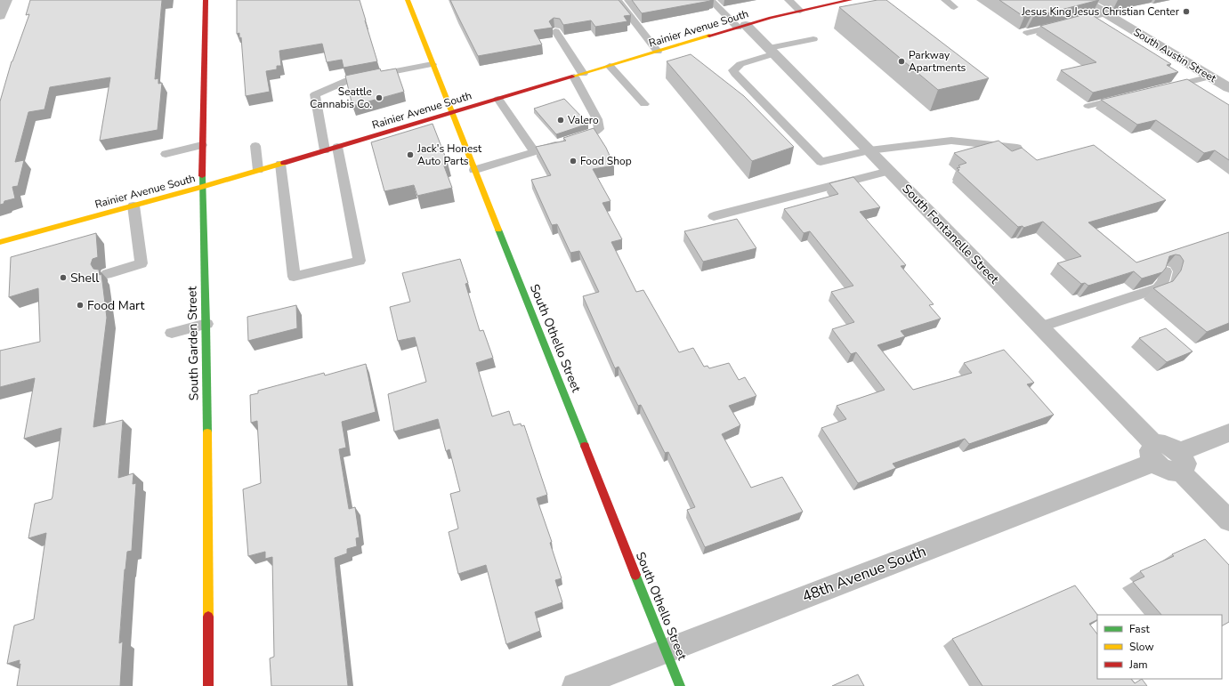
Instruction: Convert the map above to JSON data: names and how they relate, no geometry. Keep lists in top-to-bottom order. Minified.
{"streets":{"street":["Rainier Avenue South","South Austin Street","South Fontanelle Street","South Othello Street","South Garden Street","48th Avenue South"]},"crossings":[["Rainier Avenue South","South Fontanelle Street"],["Rainier Avenue South","South Othello Street"],["Rainier Avenue South","South Garden Street"],["South Fontanelle Street","48th Avenue South"],["South Othello Street","48th Avenue South"]],"places":["Jesus King Jesus Christian Center","Parkway Apartments","Seattle Cannabis Co.","Valero","Jack's Honest Auto Parts","Food Shop","Shell","Food Mart"],"legend":["Fast","Slow","Jam"]}
